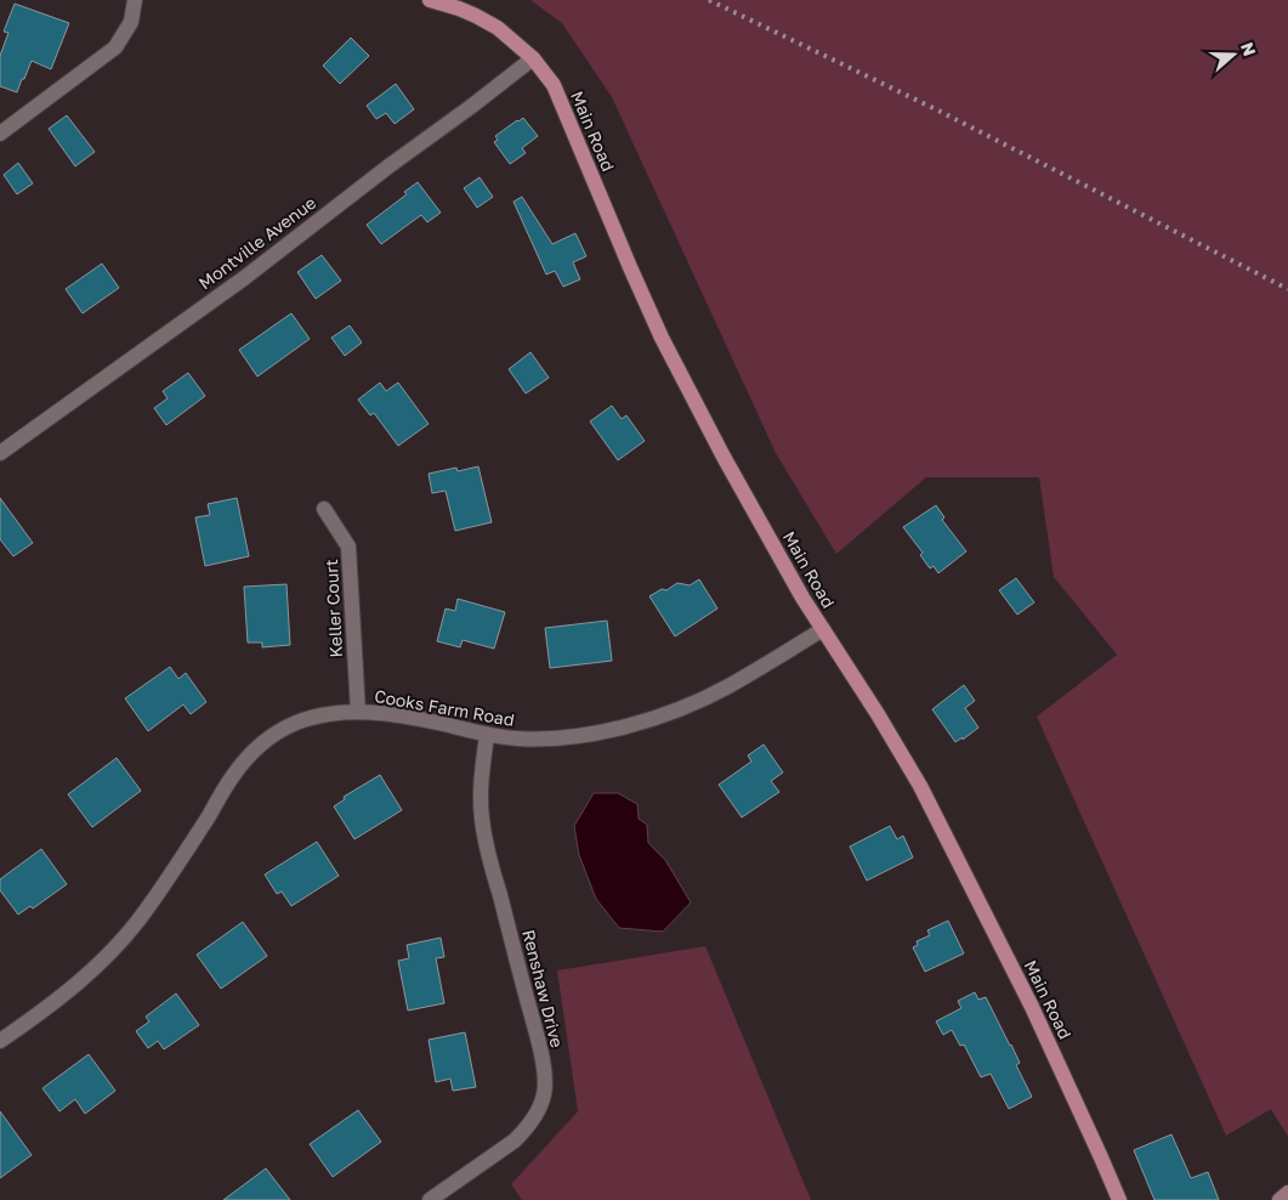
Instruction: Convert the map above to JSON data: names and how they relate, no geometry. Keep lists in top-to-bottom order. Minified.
{"streets":{"main road":["Main Road"],"street":["Montville Avenue","Keller Court","Cooks Farm Road","Renshaw Drive"]},"crossings":[["Main Road","Montville Avenue"],["Main Road","Cooks Farm Road"],["Keller Court","Cooks Farm Road"],["Cooks Farm Road","Renshaw Drive"]],"north":"right"}
